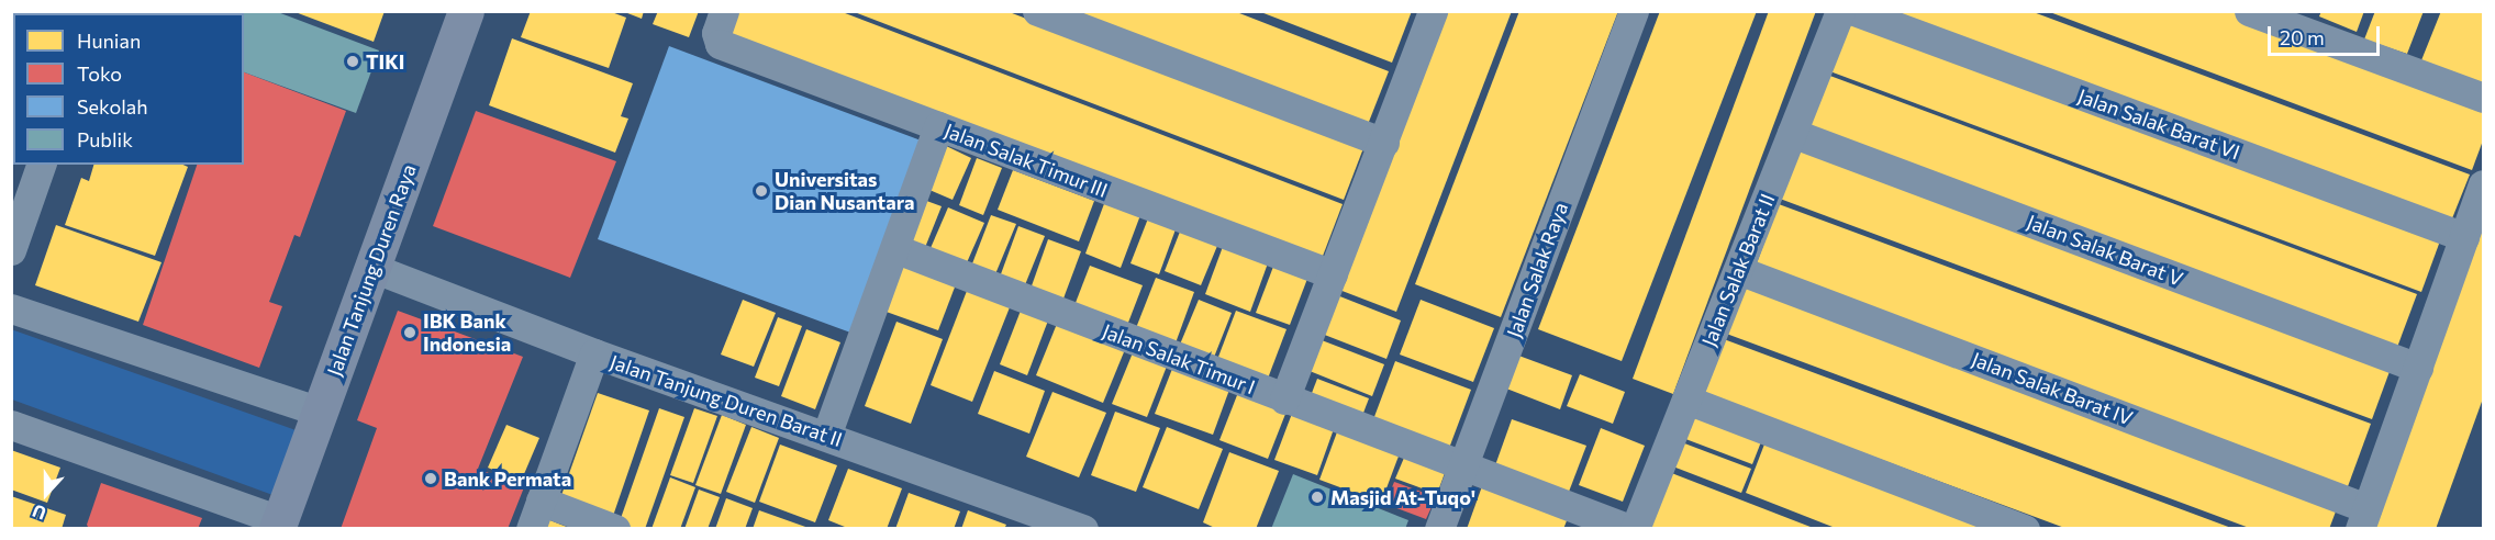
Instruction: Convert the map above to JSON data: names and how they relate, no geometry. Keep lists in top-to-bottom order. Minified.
{"streets":{"main road":["Jalan Tanjung Duren Raya"],"street":["Jalan Salak Barat VI","Jalan Salak Timur III","Jalan Salak Barat V","Jalan Salak Raya","Jalan Salak Barat II","Jalan Salak Timur I","Jalan Salak Barat IV","Jalan Tanjung Duren Barat II"]},"crossings":[["Jalan Salak Barat V","Jalan Salak Barat II"],["Jalan Tanjung Duren Raya","Jalan Tanjung Duren Barat II"],["Jalan Salak Raya","Jalan Salak Timur I"],["Jalan Salak Barat II","Jalan Salak Barat IV"]],"places":["TIKI","Universitas Dian Nusantara","IBK Bank Indonesia","Bank Permata","Masjid At-Tuqo'"],"legend":["Hunian","Toko","Sekolah","Publik"],"scale_bar":"20 m","north":"bottom"}
